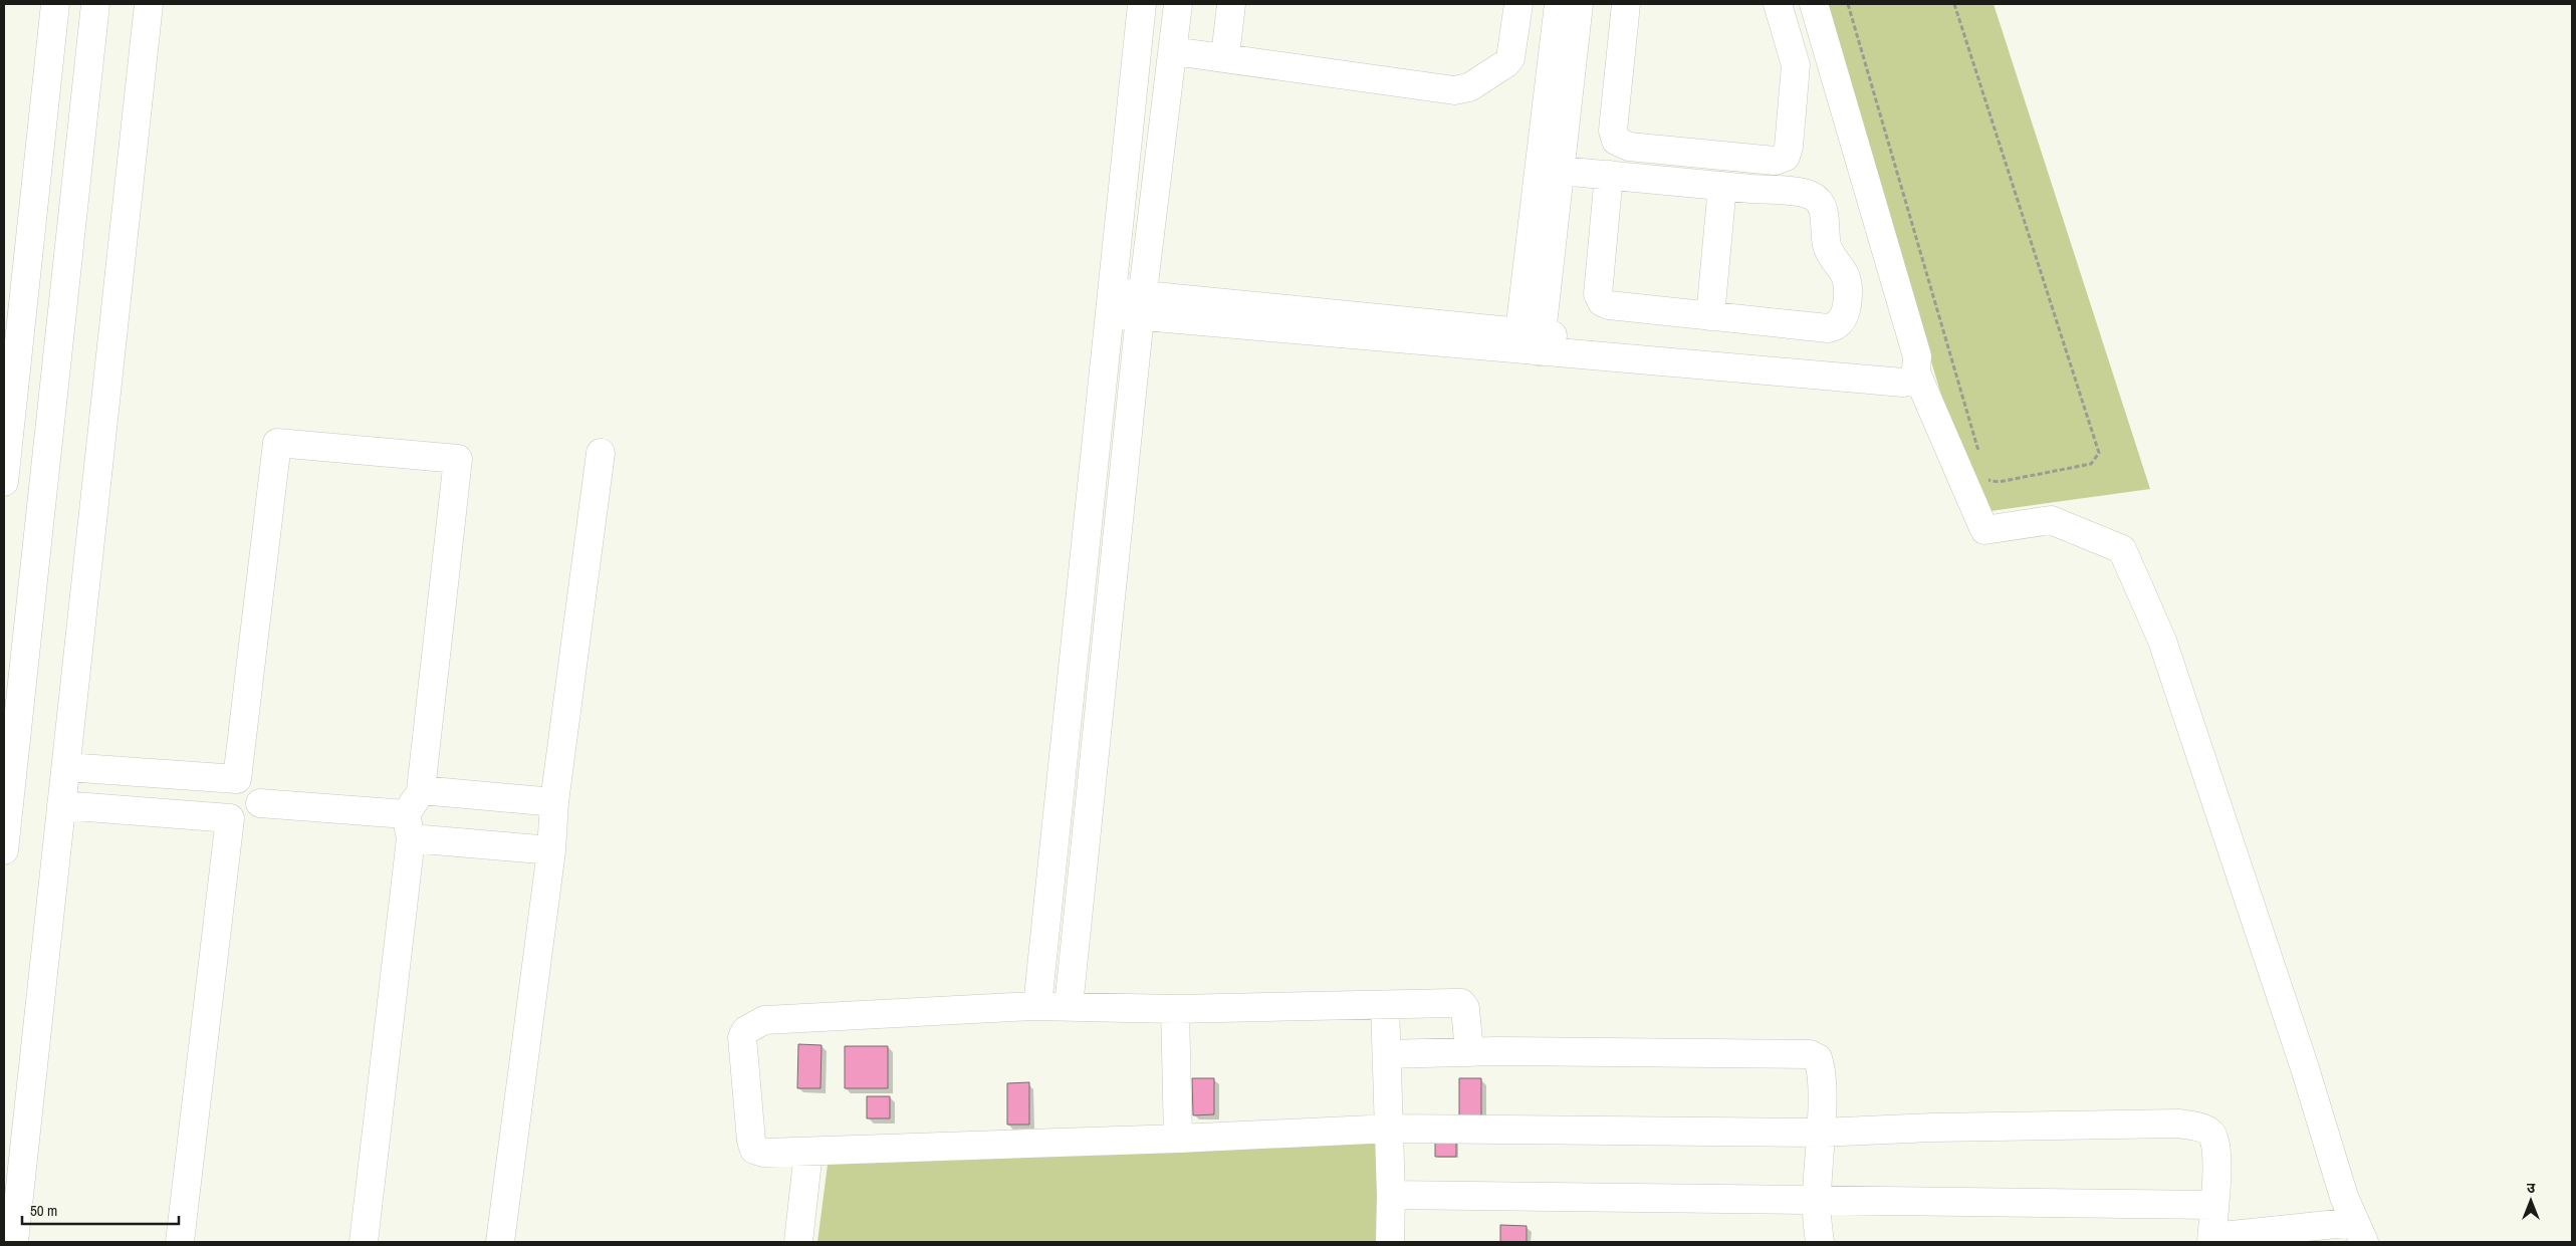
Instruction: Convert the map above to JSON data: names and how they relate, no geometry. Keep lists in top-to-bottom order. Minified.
{"scale_bar":"50 m","north":"top"}
